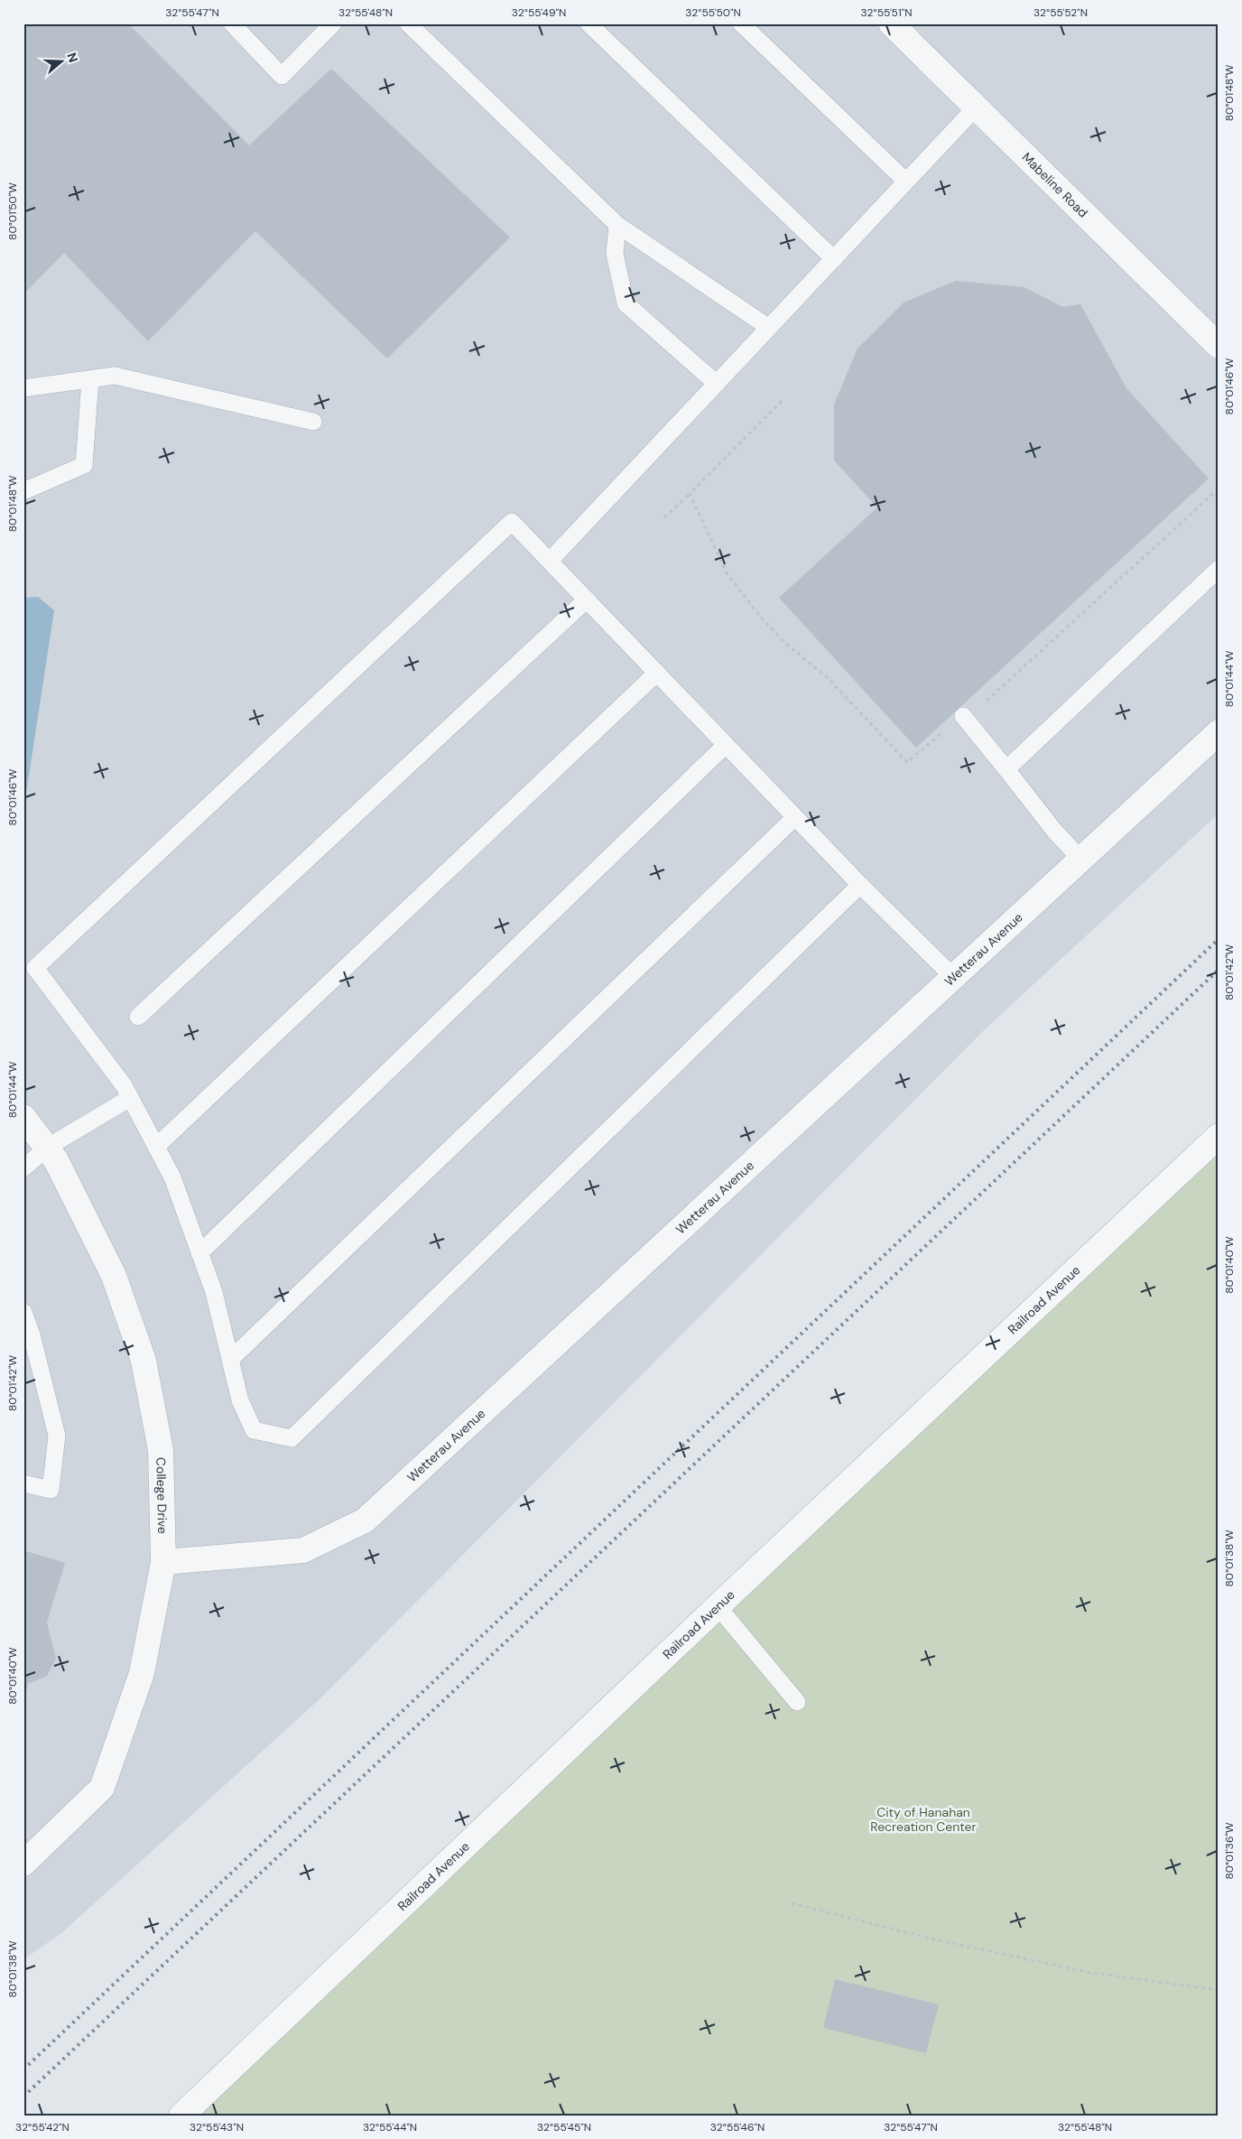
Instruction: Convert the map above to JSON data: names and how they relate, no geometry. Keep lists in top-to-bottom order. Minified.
{"streets":{"street":["Mabeline Road","Wetterau Avenue","Railroad Avenue","College Drive"]},"crossings":[["Wetterau Avenue","College Drive"]],"parks":["City of Hanahan Recreation Center"],"north":"right","coordinates":["32°55'47\"N","32°55'48\"N","32°55'49\"N","32°55'50\"N","32°55'51\"N","32°55'52\"N","80°01'48\"W","80°01'50\"W","80°01'46\"W","80°01'44\"W","80°01'42\"W","80°01'40\"W","80°01'38\"W","80°01'36\"W","32°55'42\"N","32°55'43\"N","32°55'44\"N","32°55'45\"N","32°55'46\"N"]}
